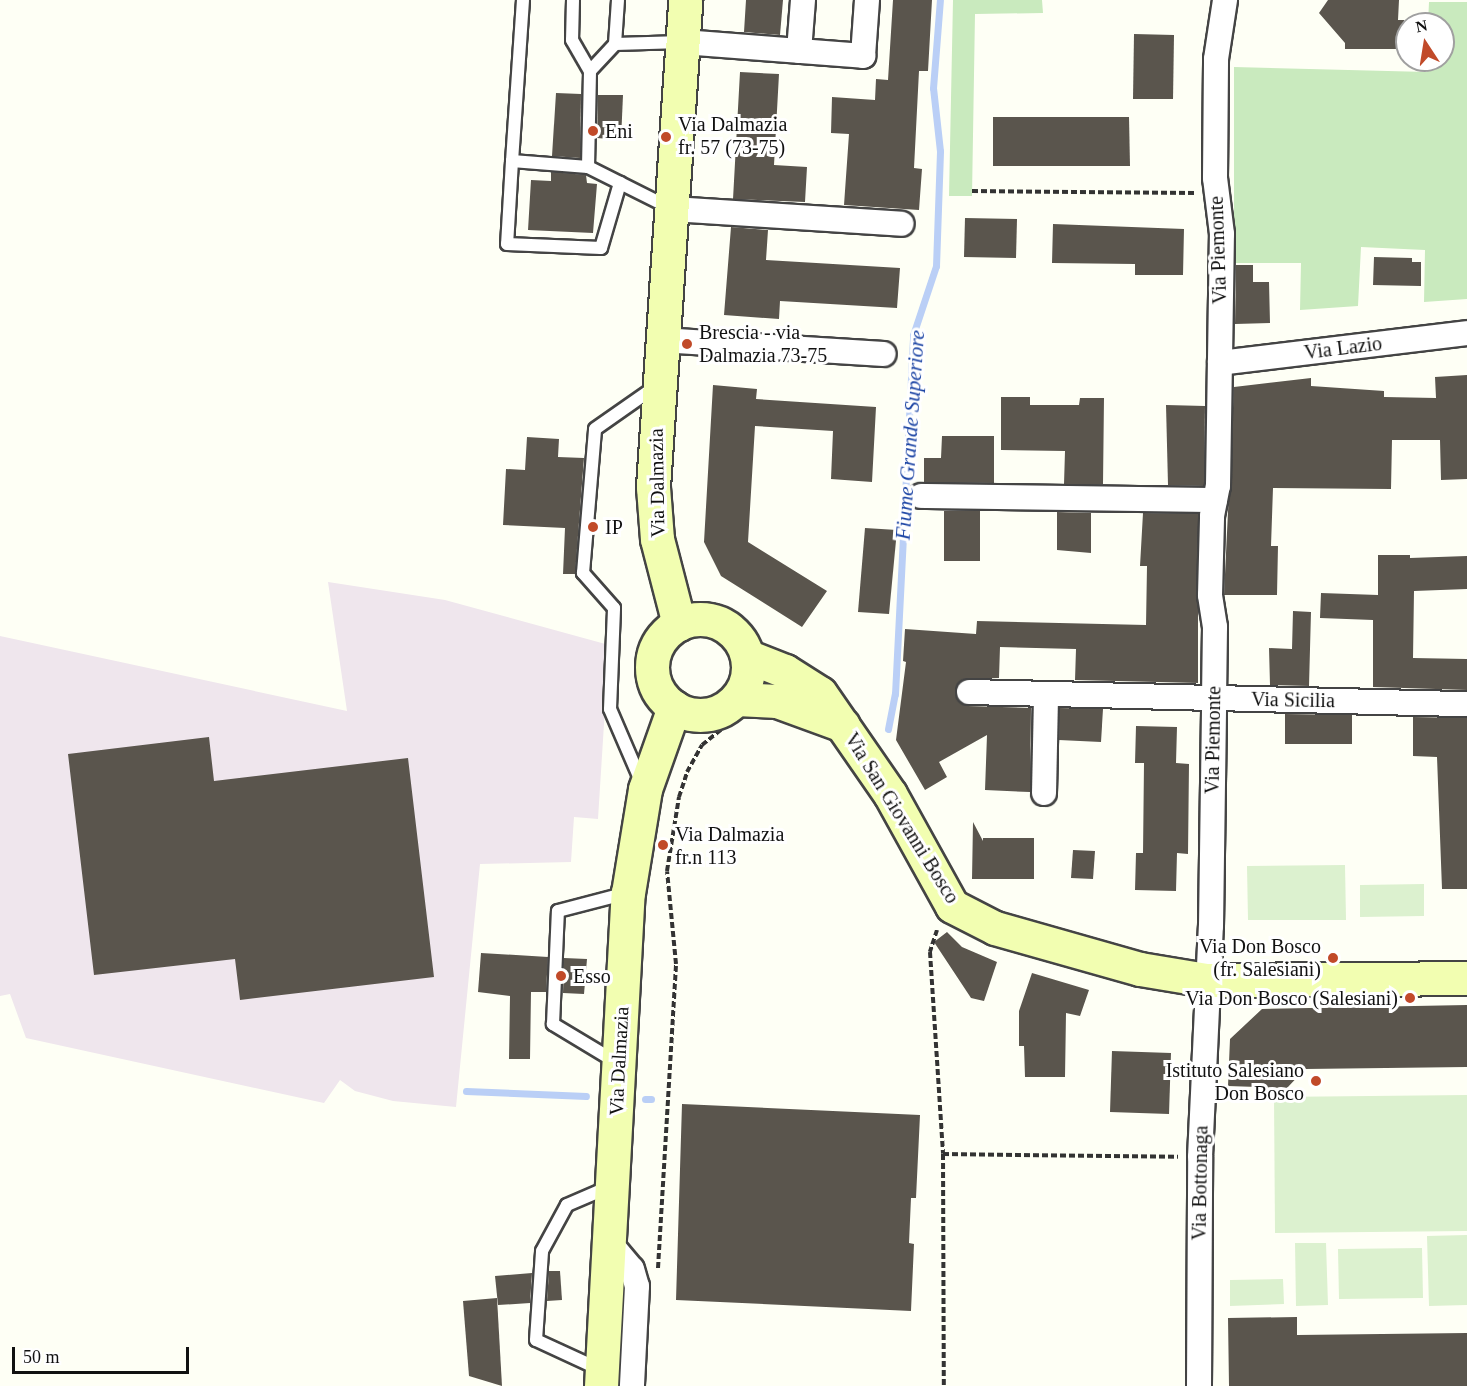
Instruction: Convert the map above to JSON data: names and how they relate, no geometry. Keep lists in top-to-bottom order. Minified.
{"streets":{"main road":["Via Dalmazia","Via San Giovanni Bosco"],"street":["Via Piemonte","Via Lazio","Via Sicilia","Via Bottonaga"]},"crossings":[["Via Piemonte","Via Lazio"],["Via Piemonte","Via Sicilia"],["Via Piemonte","Via San Giovanni Bosco"],["Via Piemonte","Via Bottonaga"],["Via Dalmazia","Via San Giovanni Bosco"],["Via San Giovanni Bosco","Via Bottonaga"]],"water":["Fiume Grande Superiore"],"places":["Eni","Via Dalmazia fr. 57 (73-75)","Brescia - via Dalmazia 73-75","IP","Via Dalmazia fr.n 113","Via Don Bosco (fr. Salesiani)","Esso","Via Don Bosco (Salesiani)","Istituto Salesiano Don Bosco"],"scale_bar":"50 m","north":"top"}
